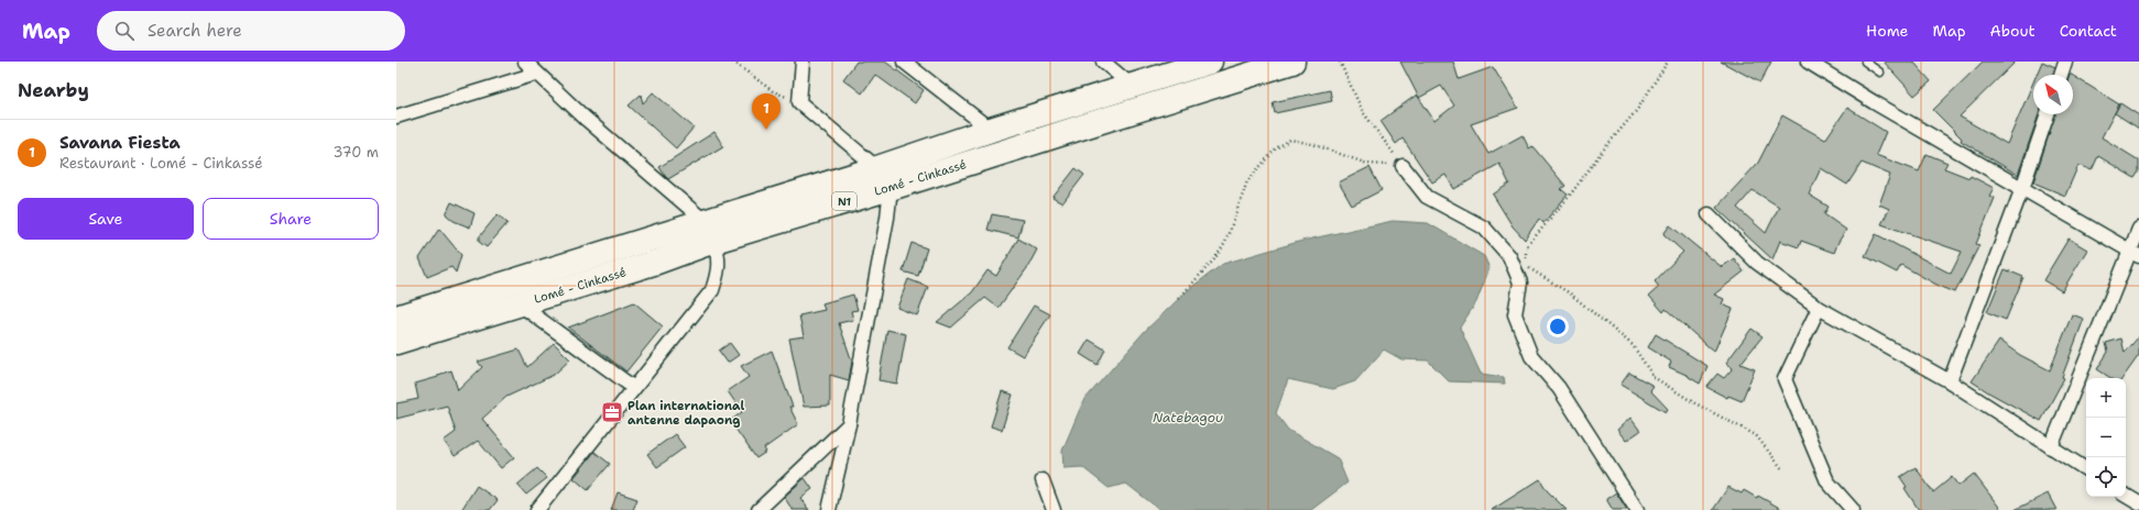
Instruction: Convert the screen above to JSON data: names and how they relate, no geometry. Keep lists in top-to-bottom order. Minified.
{"streets":{"highway":["Lomé - Cinkassé","N1"]},"water":["Natebagou"],"places":{"office":["Plan international antenne dapaong"]},"north":"top left","page":{"header":"Map","search":"Search here","nav":["Home","Map","About","Contact"],"heading":"Nearby","pins":"1","list":[{"mark":"1","name":"Savana Fiesta","note":"Restaurant · Lomé - Cinkassé","value":"370 m"}],"buttons":["Save","Share"],"map_buttons":["+","−"]}}
